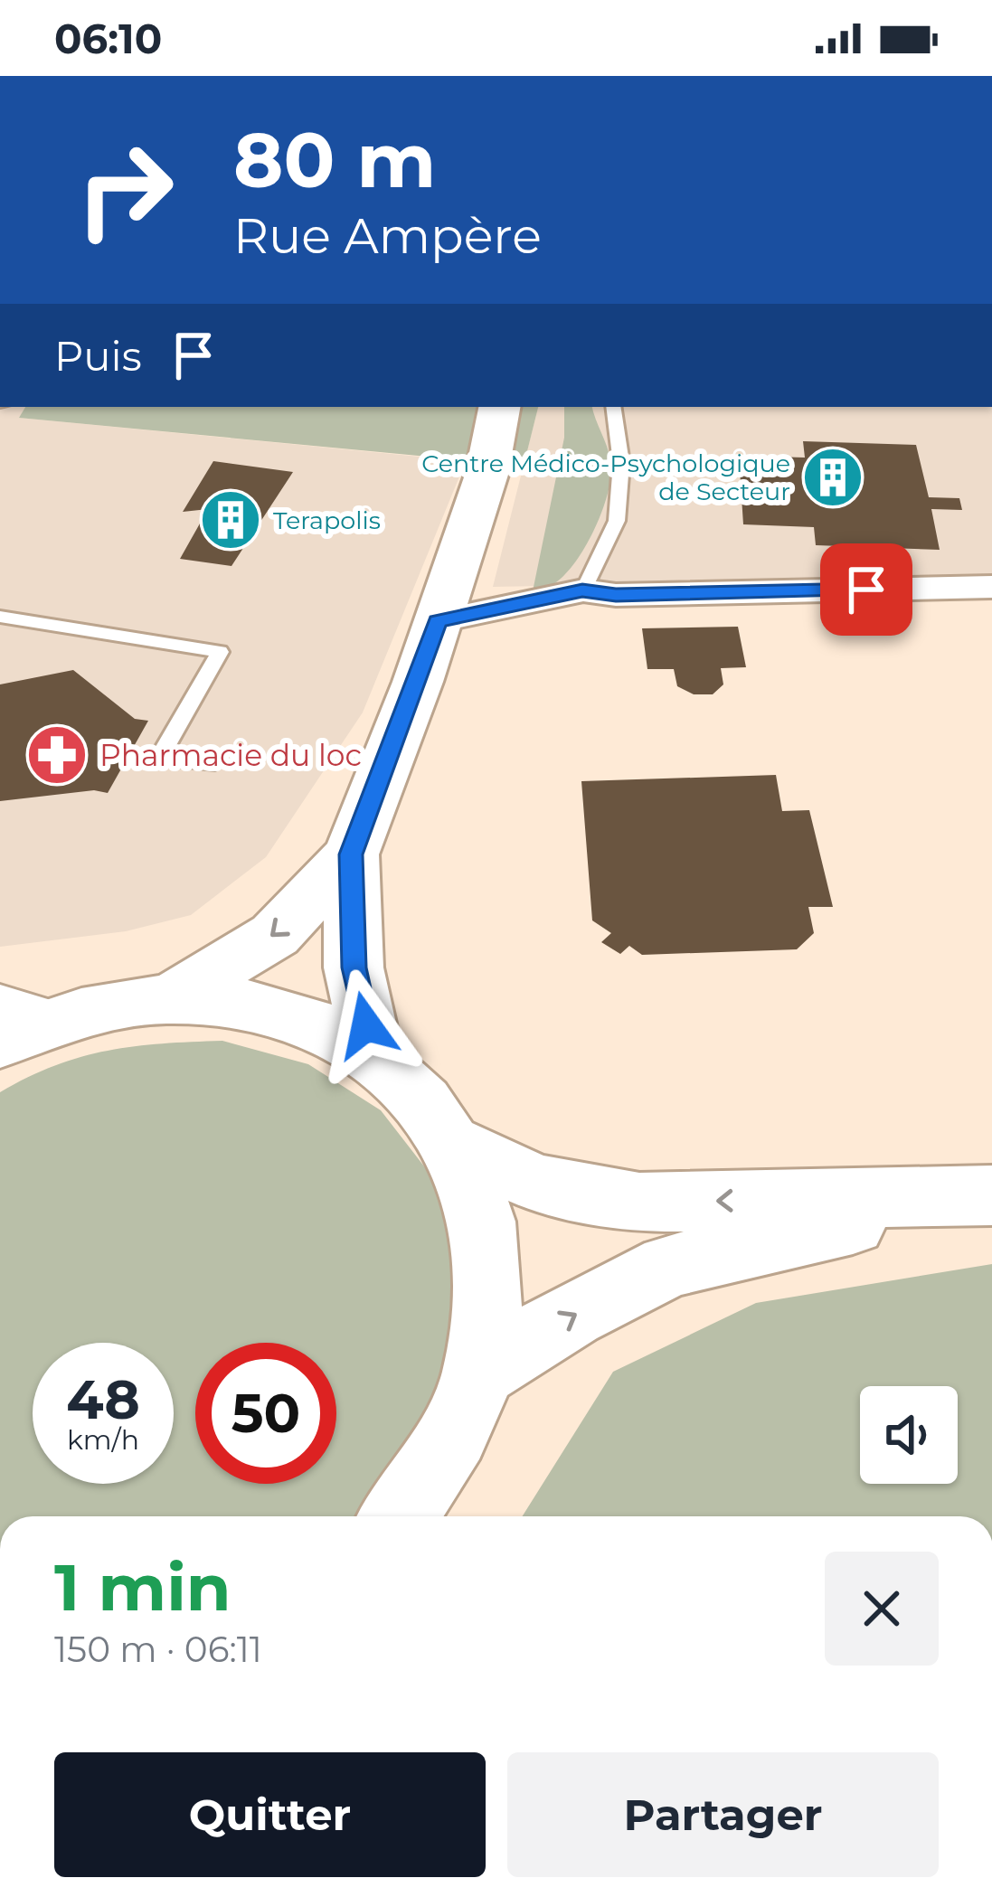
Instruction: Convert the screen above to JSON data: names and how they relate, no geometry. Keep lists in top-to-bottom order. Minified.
{"places":{"building":["Centre Médico-Psychologique de Secteur","Terapolis"],"pharmacy":["Pharmacie du loc"]},"page":{"status":"06:10","turn":["80 m","Rue Ampère"],"then":"Puis","speed":"48 km/h","limit":"50","heading":["1 min","150 m · 06:11"],"buttons":["Quitter","Partager"]}}
